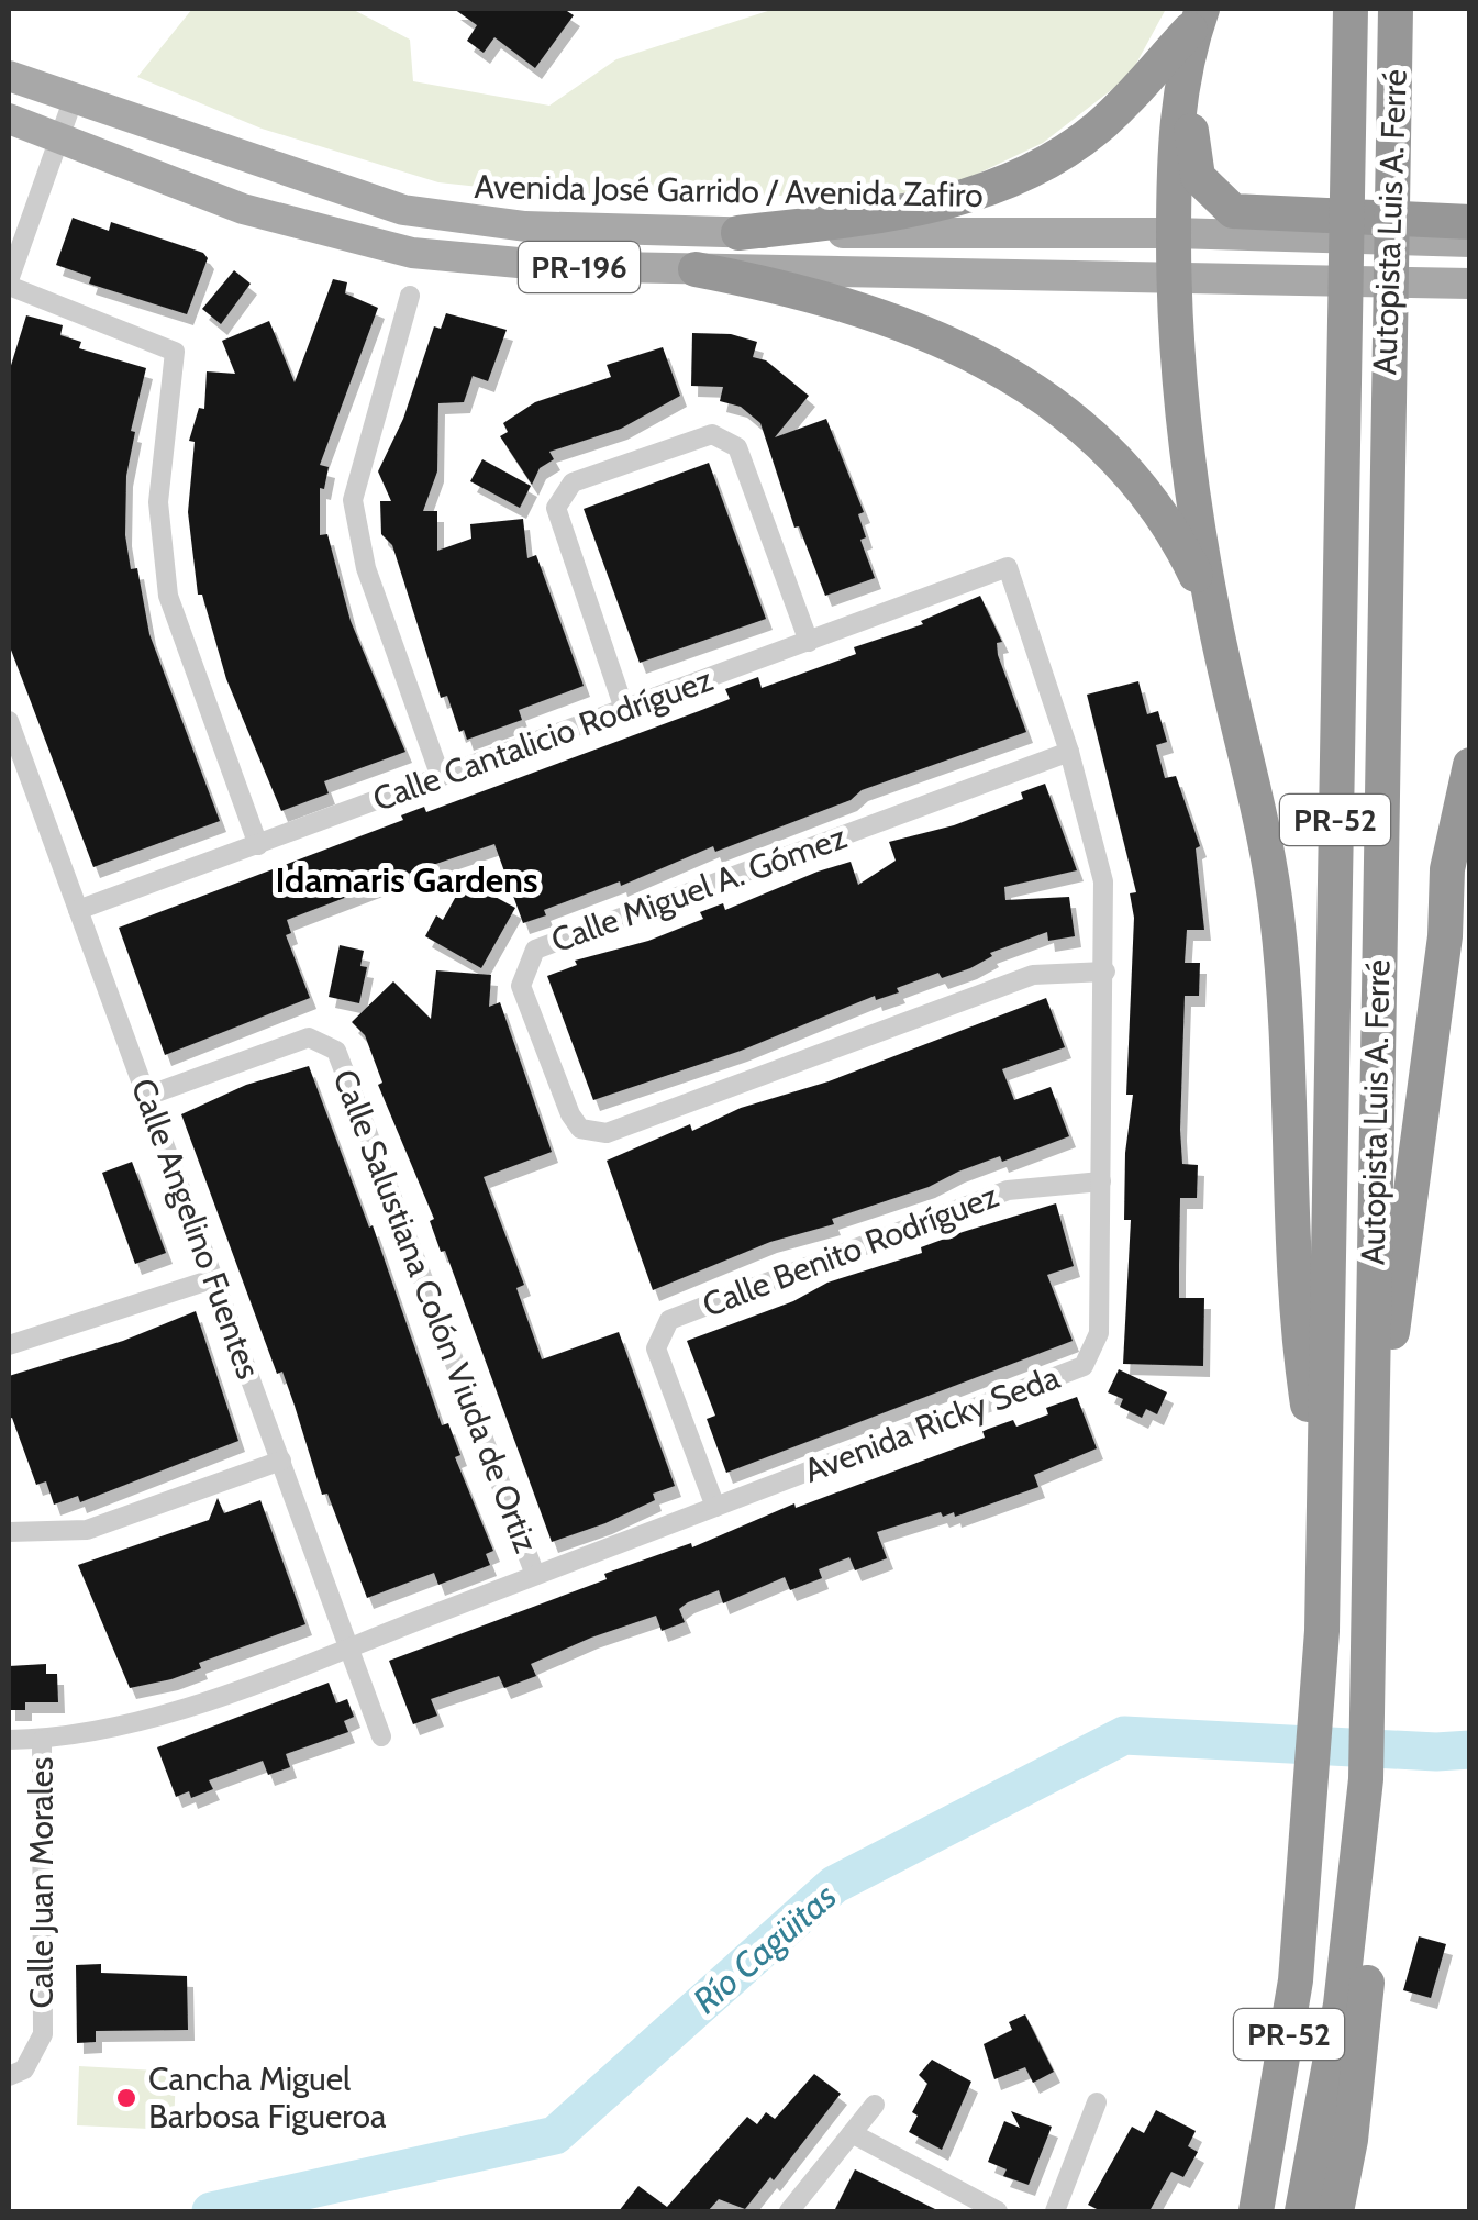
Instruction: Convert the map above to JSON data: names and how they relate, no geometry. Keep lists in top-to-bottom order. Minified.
{"streets":{"highway":["Autopista Luis A. Ferré","PR-52"],"main road":["Avenida José Garrido / Avenida Zafiro","PR-196"],"street":["Calle Cantalicio Rodríguez","Calle Miguel A. Gómez","Calle Angelino Fuentes","Calle Benito Rodríguez","Calle Salustiana Colón Viuda de Ortiz","Avenida Ricky Seda","Calle Juan Morales"]},"crossings":[["Calle Cantalicio Rodríguez","Calle Angelino Fuentes"],["Calle Cantalicio Rodríguez","Avenida Ricky Seda"],["Calle Miguel A. Gómez","Avenida Ricky Seda"],["Calle Angelino Fuentes","Calle Salustiana Colón Viuda de Ortiz"],["Calle Angelino Fuentes","Avenida Ricky Seda"],["Calle Benito Rodríguez","Avenida Ricky Seda"],["Calle Salustiana Colón Viuda de Ortiz","Avenida Ricky Seda"],["Avenida Ricky Seda","Calle Juan Morales"]],"districts":["Idamaris Gardens"],"water":["Río Cagüitas"],"places":["Cancha Miguel Barbosa Figueroa"]}
